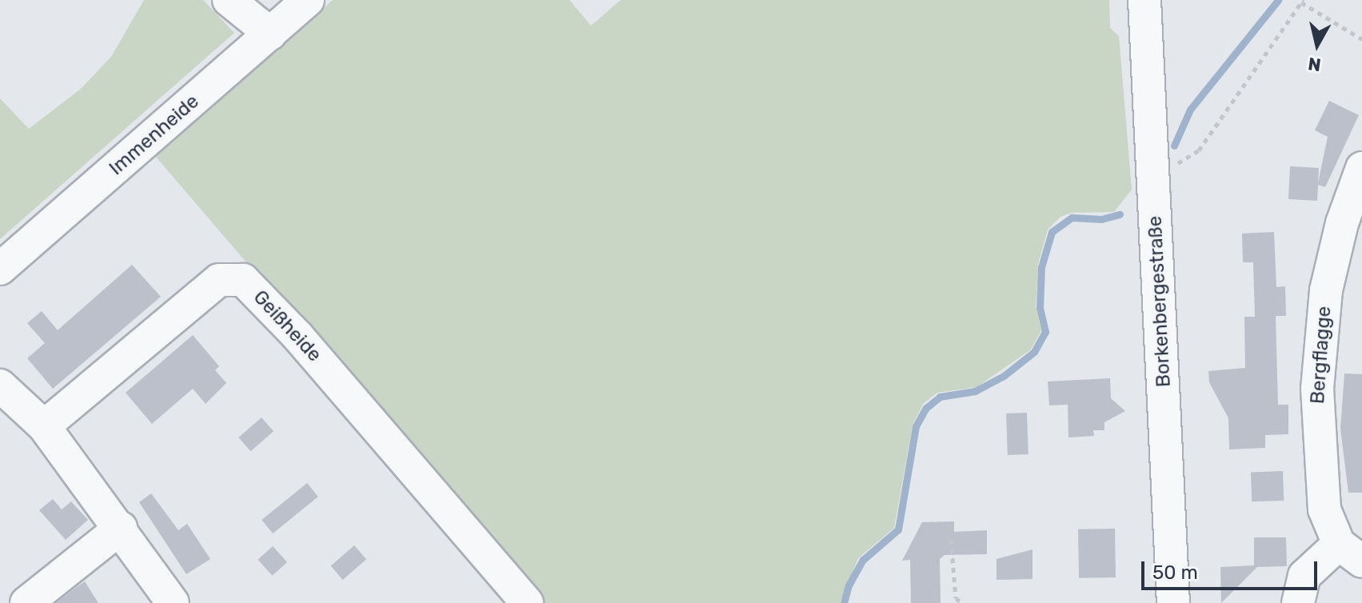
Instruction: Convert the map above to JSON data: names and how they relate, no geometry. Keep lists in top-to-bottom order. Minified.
{"streets":{"street":["Immenheide","Borkenbergestraße","Geißheide","Bergflagge"]},"scale_bar":"50 m","north":"bottom"}
